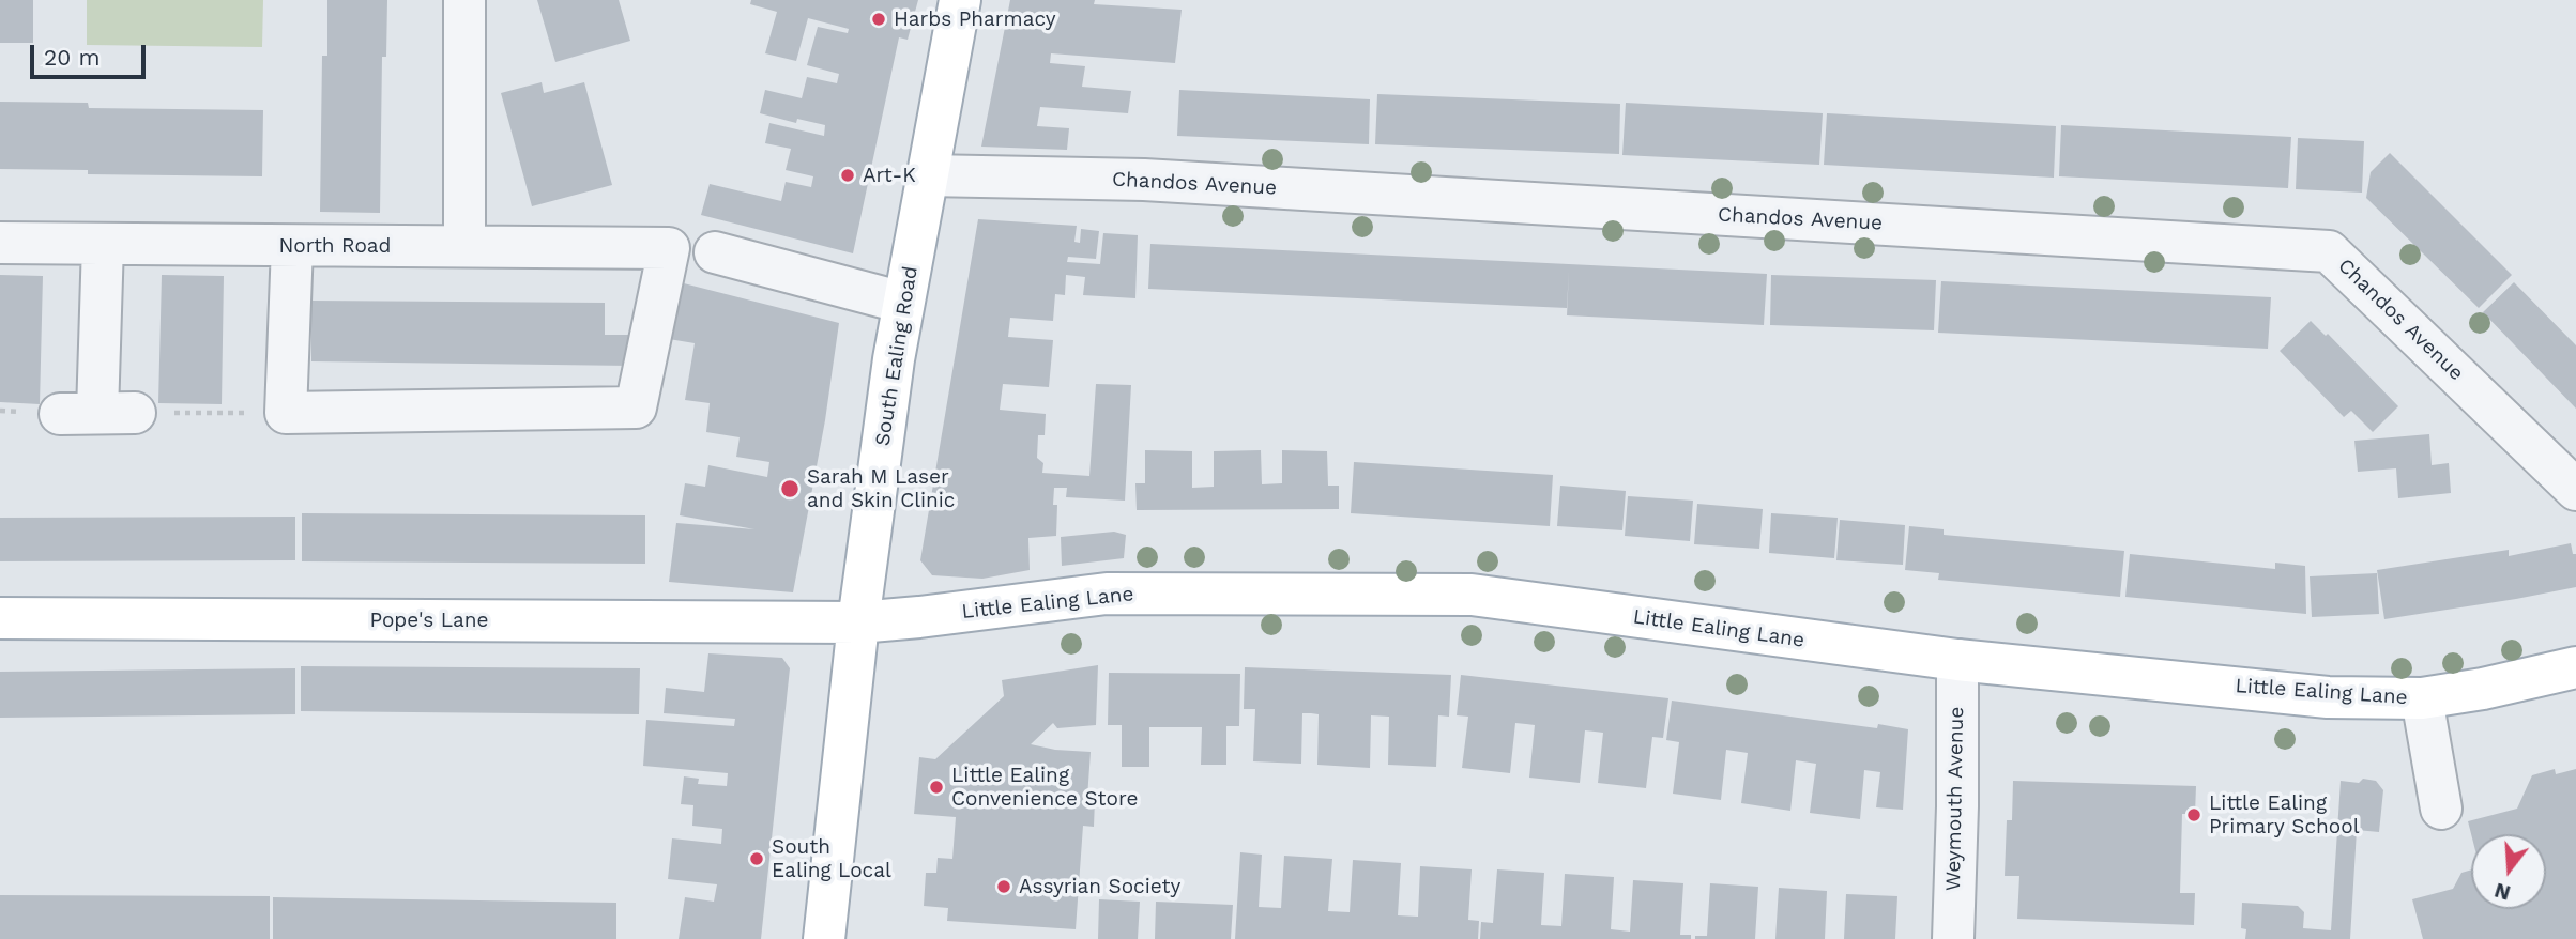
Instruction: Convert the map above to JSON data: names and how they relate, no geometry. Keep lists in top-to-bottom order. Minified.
{"streets":{"main road":["South Ealing Road","Little Ealing Lane","Pope's Lane"],"street":["Chandos Avenue","North Road","Weymouth Avenue"]},"crossings":[["Chandos Avenue","South Ealing Road"],["South Ealing Road","Little Ealing Lane"],["South Ealing Road","Pope's Lane"],["Little Ealing Lane","Pope's Lane"],["Little Ealing Lane","Weymouth Avenue"]],"places":["Harbs Pharmacy","Art-K","Sarah M Laser and Skin Clinic","Little Ealing Convenience Store","Little Ealing Primary School","South Ealing Local","Assyrian Society"],"scale_bar":"20 m","north":"bottom"}
